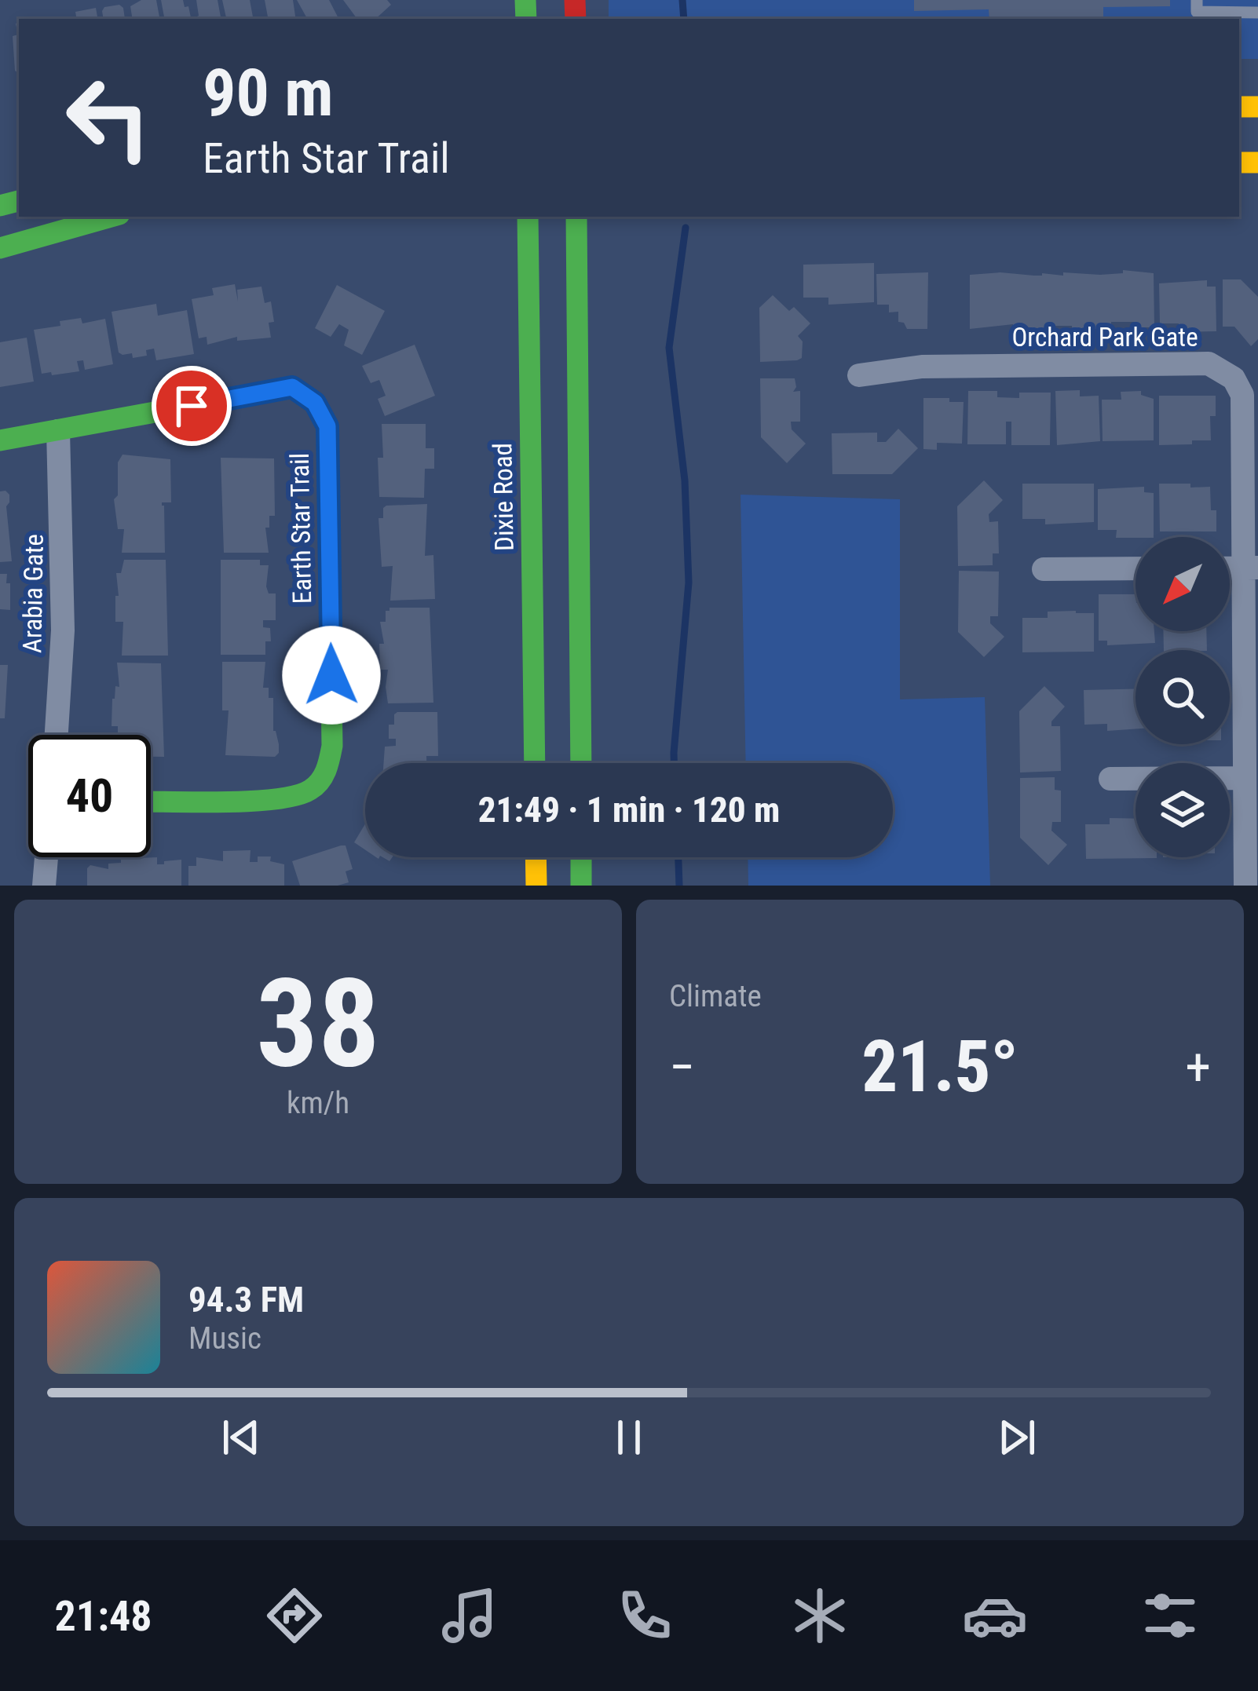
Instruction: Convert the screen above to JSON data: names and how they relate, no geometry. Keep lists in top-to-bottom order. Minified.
{"streets":{"main road":["Dixie Road","Earth Star Trail"],"street":["Orchard Park Gate","Arabia Gate"]},"crossings":[["Earth Star Trail","Arabia Gate"]],"north":"bottom left","page":{"turn":["90 m","Earth Star Trail"],"limit":"40","trip":"21:49 · 1 min · 120 m","tile":[["38","km/h"],"Climate"],"heat":["−","21.5°","+"],"song":["94.3 FM","Music"],"tabs":"21:48"}}
